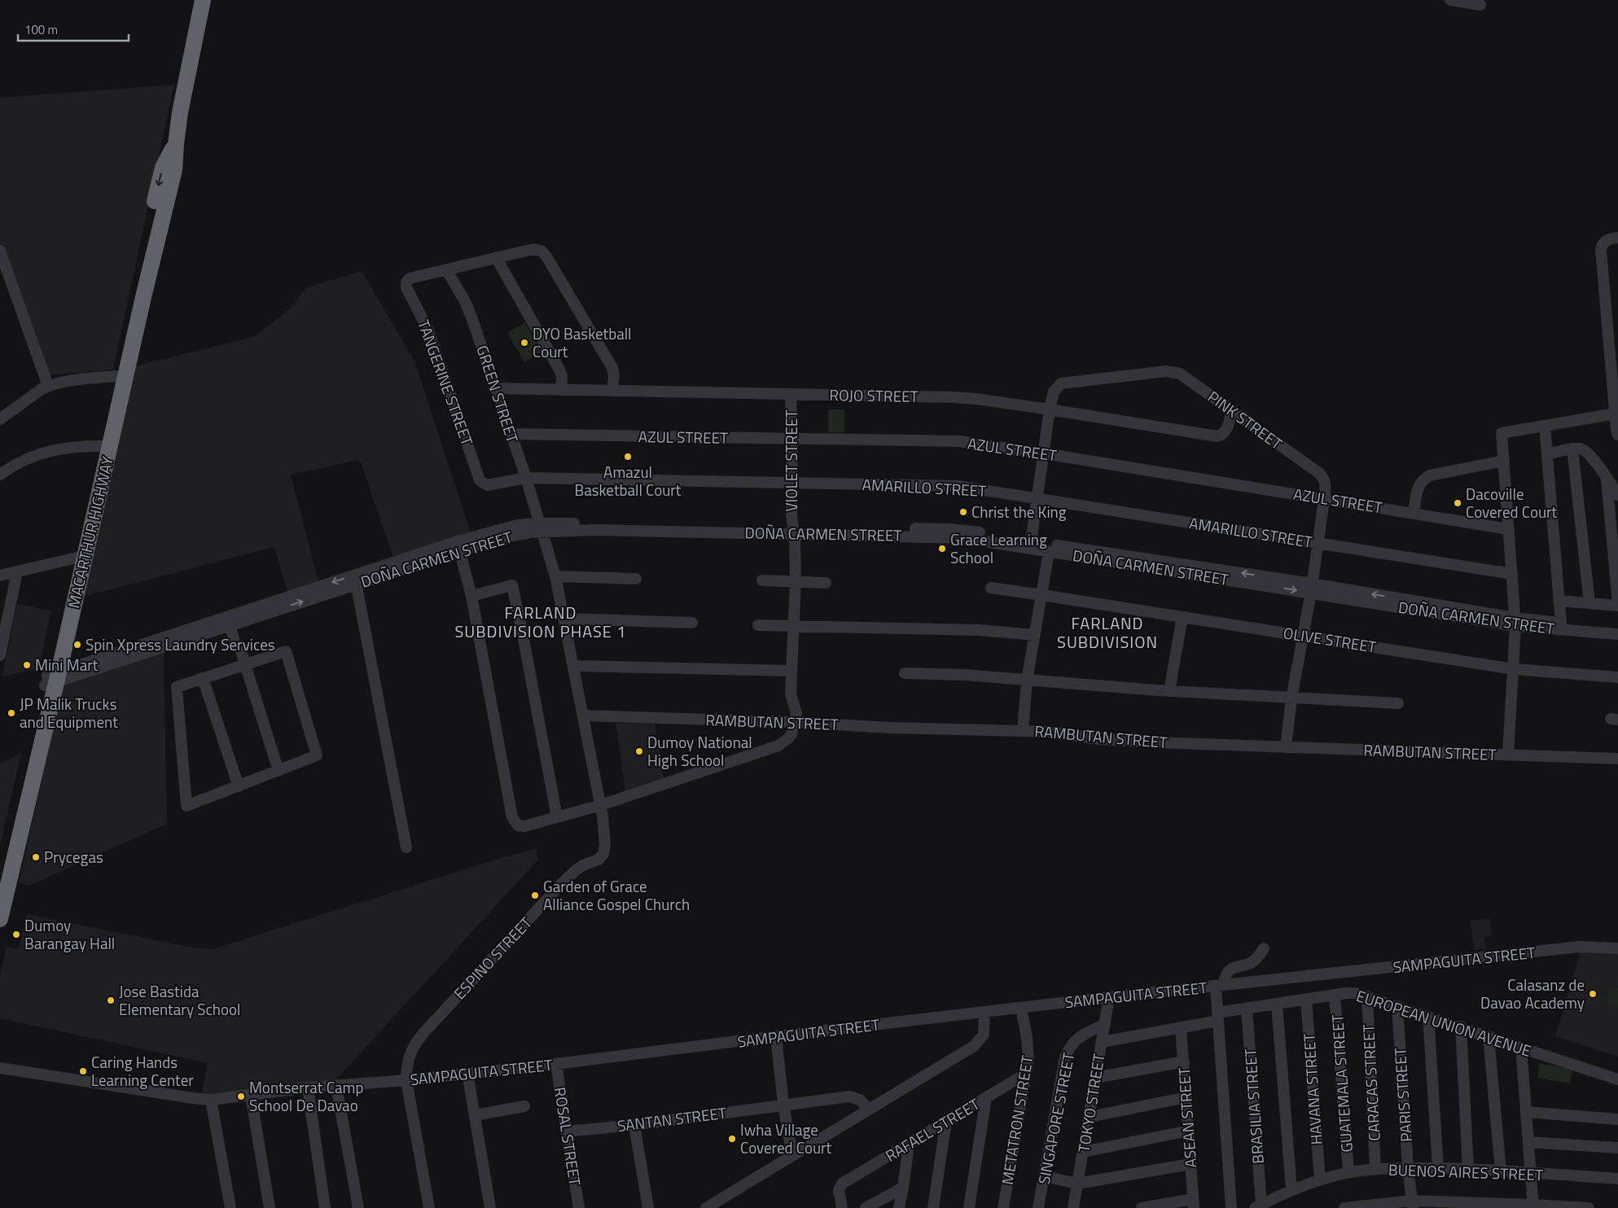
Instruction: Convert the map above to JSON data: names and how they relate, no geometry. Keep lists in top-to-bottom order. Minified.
{"streets":{"highway":["MACARTHUR HIGHWAY"],"street":["TANGERINE STREET","GREEN STREET","ROJO STREET","PINK STREET","AZUL STREET","VIOLET STREET","AMARILLO STREET","DOÑA CARMEN STREET","OLIVE STREET","RAMBUTAN STREET","ESPINO STREET","SAMPAGUITA STREET","EUROPEAN UNION AVENUE","CARACAS STREET","GUATEMALA STREET","HAVANA STREET","PARIS STREET","TOKYO STREET","BRASILIA STREET","ASEAN STREET","SINGAPORE STREET","SANTAN STREET","METATRON STREET","RAFAEL STREET","ROSAL STREET","BUENOS AIRES STREET"]},"crossings":[["TANGERINE STREET","GREEN STREET"],["TANGERINE STREET","AMARILLO STREET"],["GREEN STREET","ROJO STREET"],["GREEN STREET","AZUL STREET"],["GREEN STREET","AMARILLO STREET"],["GREEN STREET","DOÑA CARMEN STREET"],["GREEN STREET","ESPINO STREET"],["ROJO STREET","PINK STREET"],["ROJO STREET","VIOLET STREET"],["PINK STREET","AZUL STREET"],["PINK STREET","AMARILLO STREET"],["PINK STREET","DOÑA CARMEN STREET"],["PINK STREET","OLIVE STREET"],["PINK STREET","RAMBUTAN STREET"],["AZUL STREET","VIOLET STREET"],["VIOLET STREET","AMARILLO STREET"],["VIOLET STREET","DOÑA CARMEN STREET"],["VIOLET STREET","RAMBUTAN STREET"],["MACARTHUR HIGHWAY","DOÑA CARMEN STREET"],["RAMBUTAN STREET","ESPINO STREET"],["ESPINO STREET","SAMPAGUITA STREET"],["SAMPAGUITA STREET","TOKYO STREET"],["SAMPAGUITA STREET","METATRON STREET"],["SAMPAGUITA STREET","ROSAL STREET"],["EUROPEAN UNION AVENUE","CARACAS STREET"],["EUROPEAN UNION AVENUE","GUATEMALA STREET"],["EUROPEAN UNION AVENUE","HAVANA STREET"],["EUROPEAN UNION AVENUE","PARIS STREET"],["EUROPEAN UNION AVENUE","TOKYO STREET"],["EUROPEAN UNION AVENUE","BRASILIA STREET"],["EUROPEAN UNION AVENUE","ASEAN STREET"],["CARACAS STREET","BUENOS AIRES STREET"],["GUATEMALA STREET","BUENOS AIRES STREET"],["HAVANA STREET","BUENOS AIRES STREET"],["PARIS STREET","BUENOS AIRES STREET"],["TOKYO STREET","SINGAPORE STREET"],["BRASILIA STREET","BUENOS AIRES STREET"],["SANTAN STREET","ROSAL STREET"],["METATRON STREET","RAFAEL STREET"]],"districts":["FARLAND SUBDIVISION PHASE 1","FARLAND SUBDIVISION"],"places":["DYO Basketball Court","Amazul Basketball Court","Dacoville Covered Court","Christ the King","Grace Learning School","Spin Xpress Laundry Services","Mini Mart","JP Malik Trucks and Equipment","Dumoy National High School","Prycegas","Garden of Grace Alliance Gospel Church","Dumoy Barangay Hall","Calasanz de Davao Academy","Jose Bastida Elementary School","Caring Hands Learning Center","Montserrat Camp School De Davao","Iwha Village Covered Court"],"scale_bar":"100 m"}
